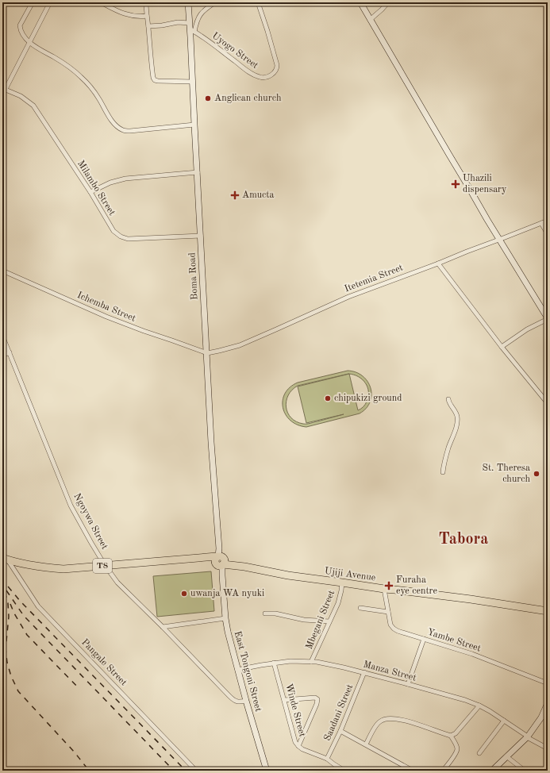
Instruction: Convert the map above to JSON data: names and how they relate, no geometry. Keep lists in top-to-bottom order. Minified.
{"streets":{"highway":["T8","Ujiji Avenue"],"main road":["Boma Road","East Tongoni Street"],"street":["Uyogo Street","Milambo Street","Itetemia Street","Ichemba Street","Ngoywa Street","Mbegani Street","Yambe Street","Pangale Street","Manza Street","Winde Street","Saadani Street"]},"crossings":[["Uyogo Street","Boma Road"],["Milambo Street","Boma Road"],["Boma Road","Itetemia Street"],["Boma Road","Ichemba Street"],["Boma Road","T8"],["Boma Road","Ujiji Avenue"],["Boma Road","East Tongoni Street"],["Itetemia Street","Ichemba Street"],["Ngoywa Street","T8"],["Ngoywa Street","East Tongoni Street"],["T8","Ujiji Avenue"],["T8","Pangale Street"],["T8","East Tongoni Street"],["Ujiji Avenue","Mbegani Street"],["Ujiji Avenue","Yambe Street"],["Ujiji Avenue","East Tongoni Street"],["Mbegani Street","Manza Street"],["East Tongoni Street","Manza Street"],["Manza Street","Winde Street"],["Manza Street","Saadani Street"],["Winde Street","Saadani Street"]],"districts":["Tabora"],"places":{"other":["Anglican church","chipukizi ground","St. Theresa church","uwanja WA nyuki"],"health":["Uhazili dispensary","Amucta","Furaha eye centre"]}}
